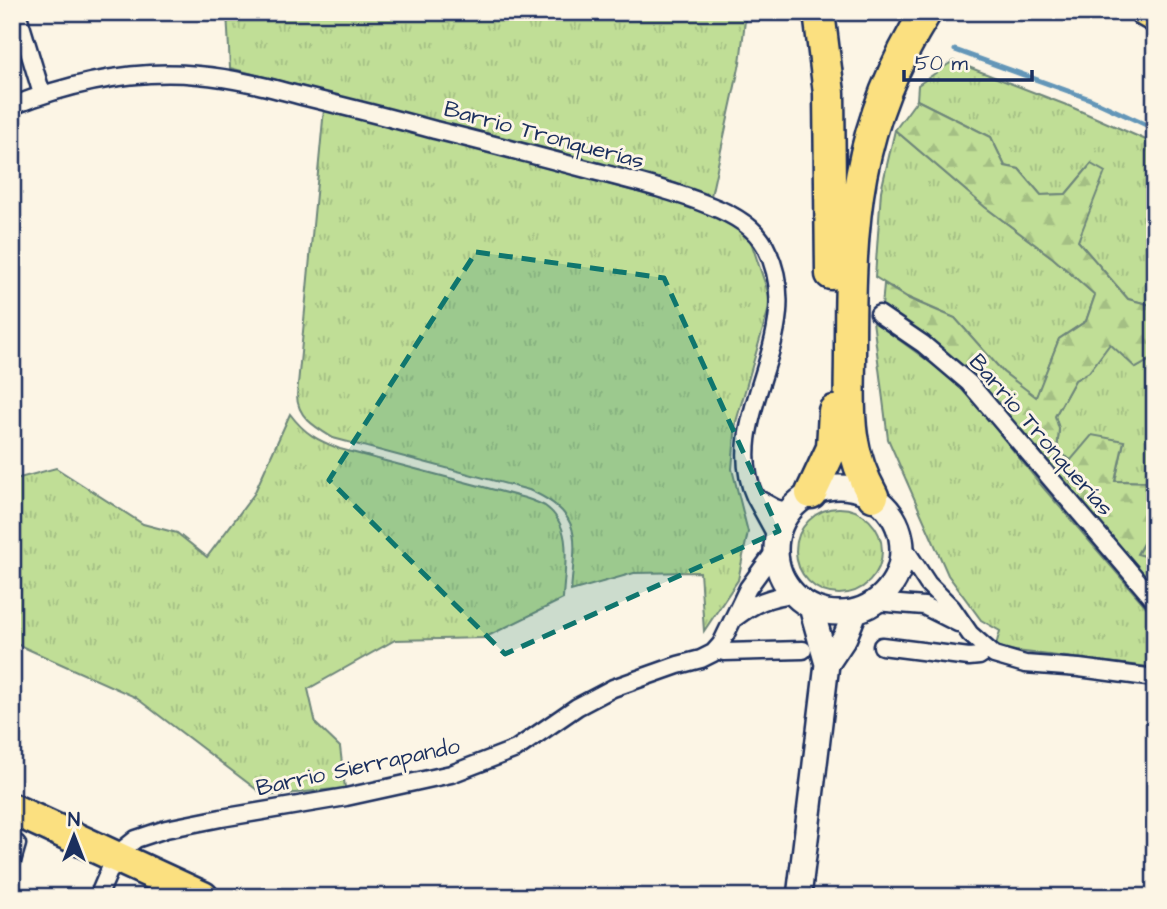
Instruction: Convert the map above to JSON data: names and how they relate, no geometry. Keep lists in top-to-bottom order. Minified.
{"streets":{"street":["Barrio Tronquerías","Barrio Sierrapando"]},"scale_bar":"50 m","north":"top"}
